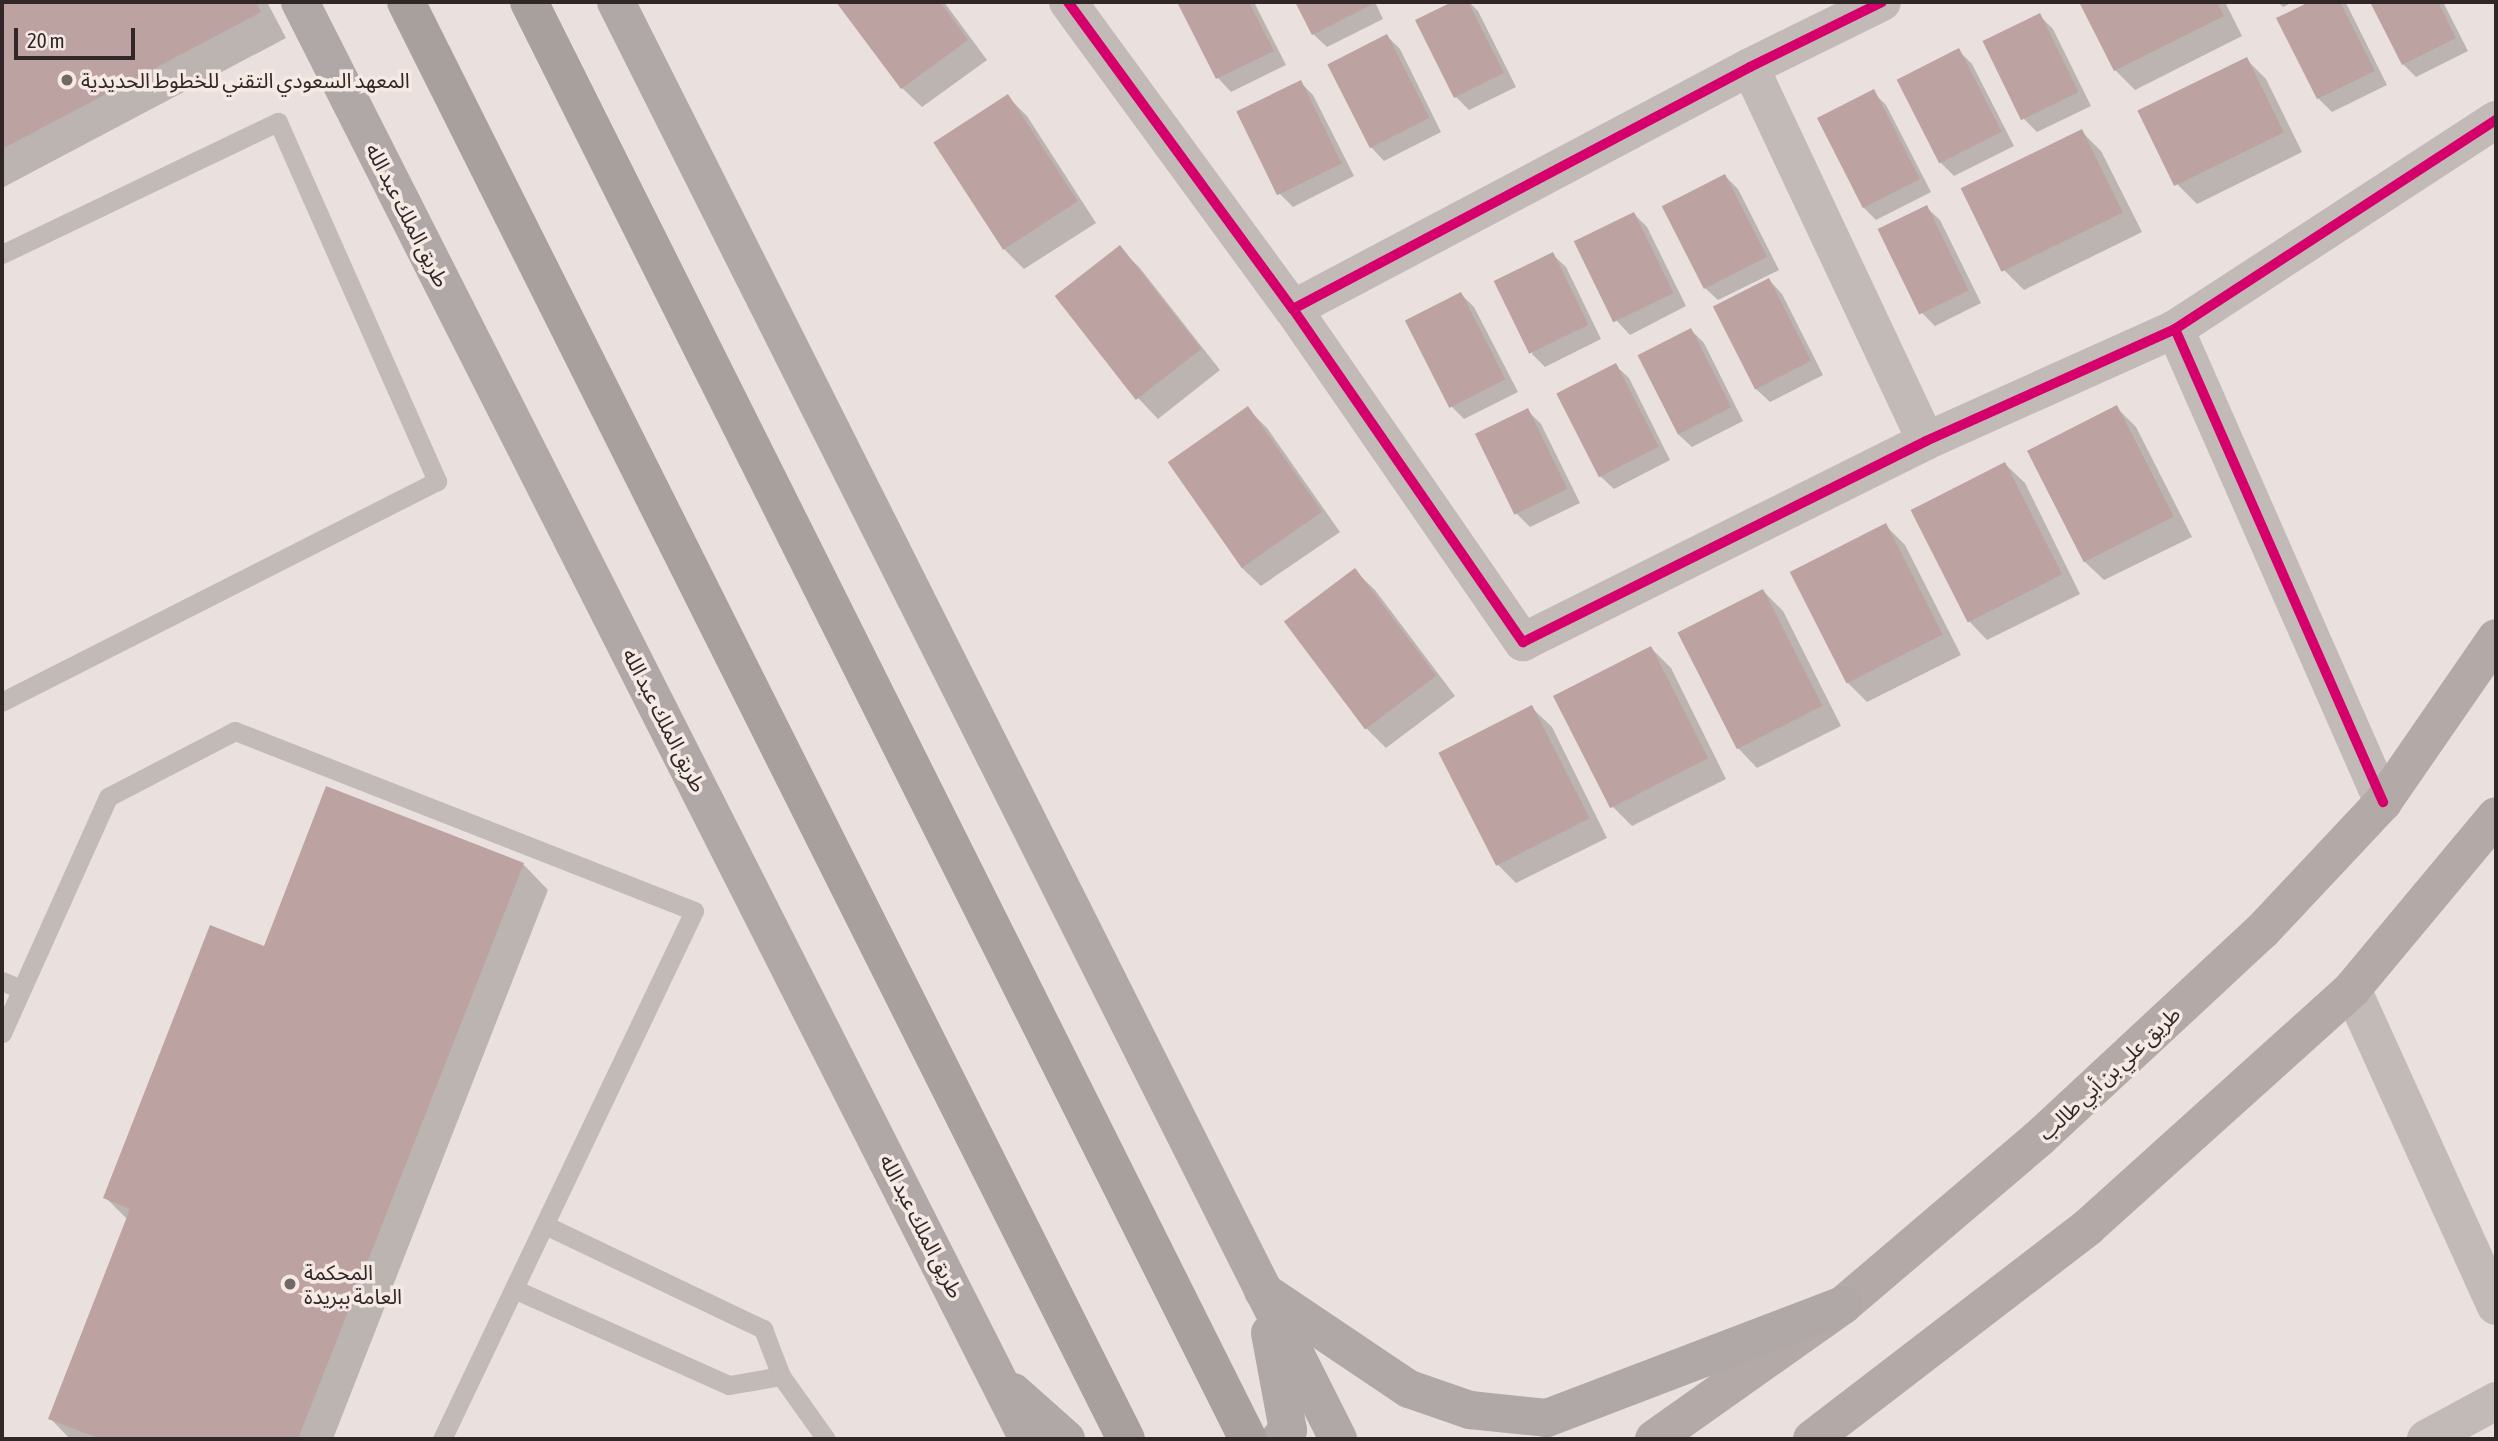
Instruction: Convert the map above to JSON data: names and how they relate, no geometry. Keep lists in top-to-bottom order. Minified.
{"streets":{"main road":["طريق الملك عبد الله","طريق علي بن أبي طالب"]},"places":["المعهد السعودي التقني للخطوط الحديدية","المحكمة العامة ببريدة"],"scale_bar":"20 m"}
